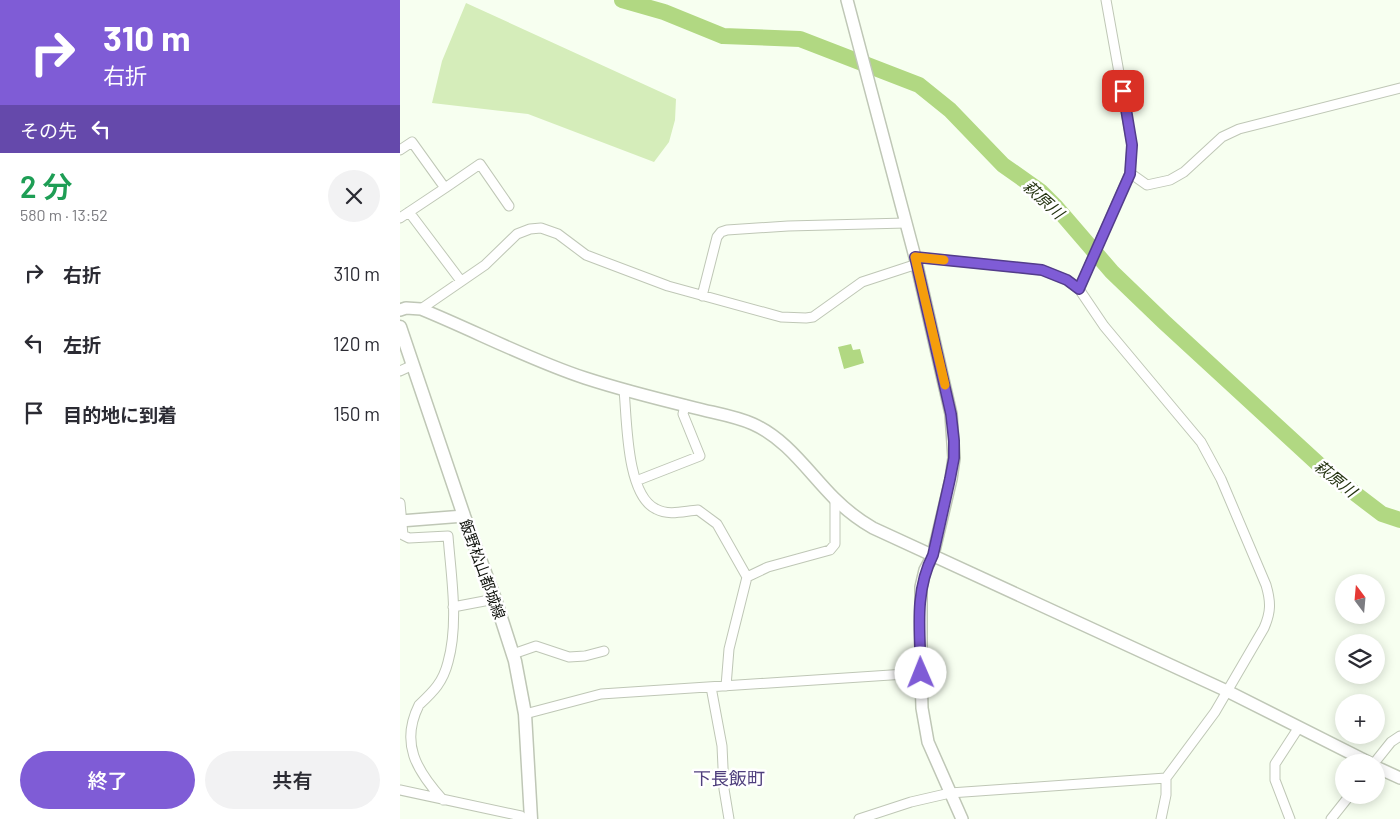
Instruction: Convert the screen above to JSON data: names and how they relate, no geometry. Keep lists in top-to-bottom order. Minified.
{"streets":{"main road":["飯野松山都城線"]},"districts":["下長飯町"],"water":["萩原川"],"north":"top","page":{"turn":["310 m","右折"],"then":"その先","heading":["2 分","580 m · 13:52"],"list":[{"name":"右折","value":"310 m"},{"name":"左折","value":"120 m"},{"name":"目的地に到着","value":"150 m"}],"map_buttons":["+","−"],"buttons":["終了","共有"]}}
